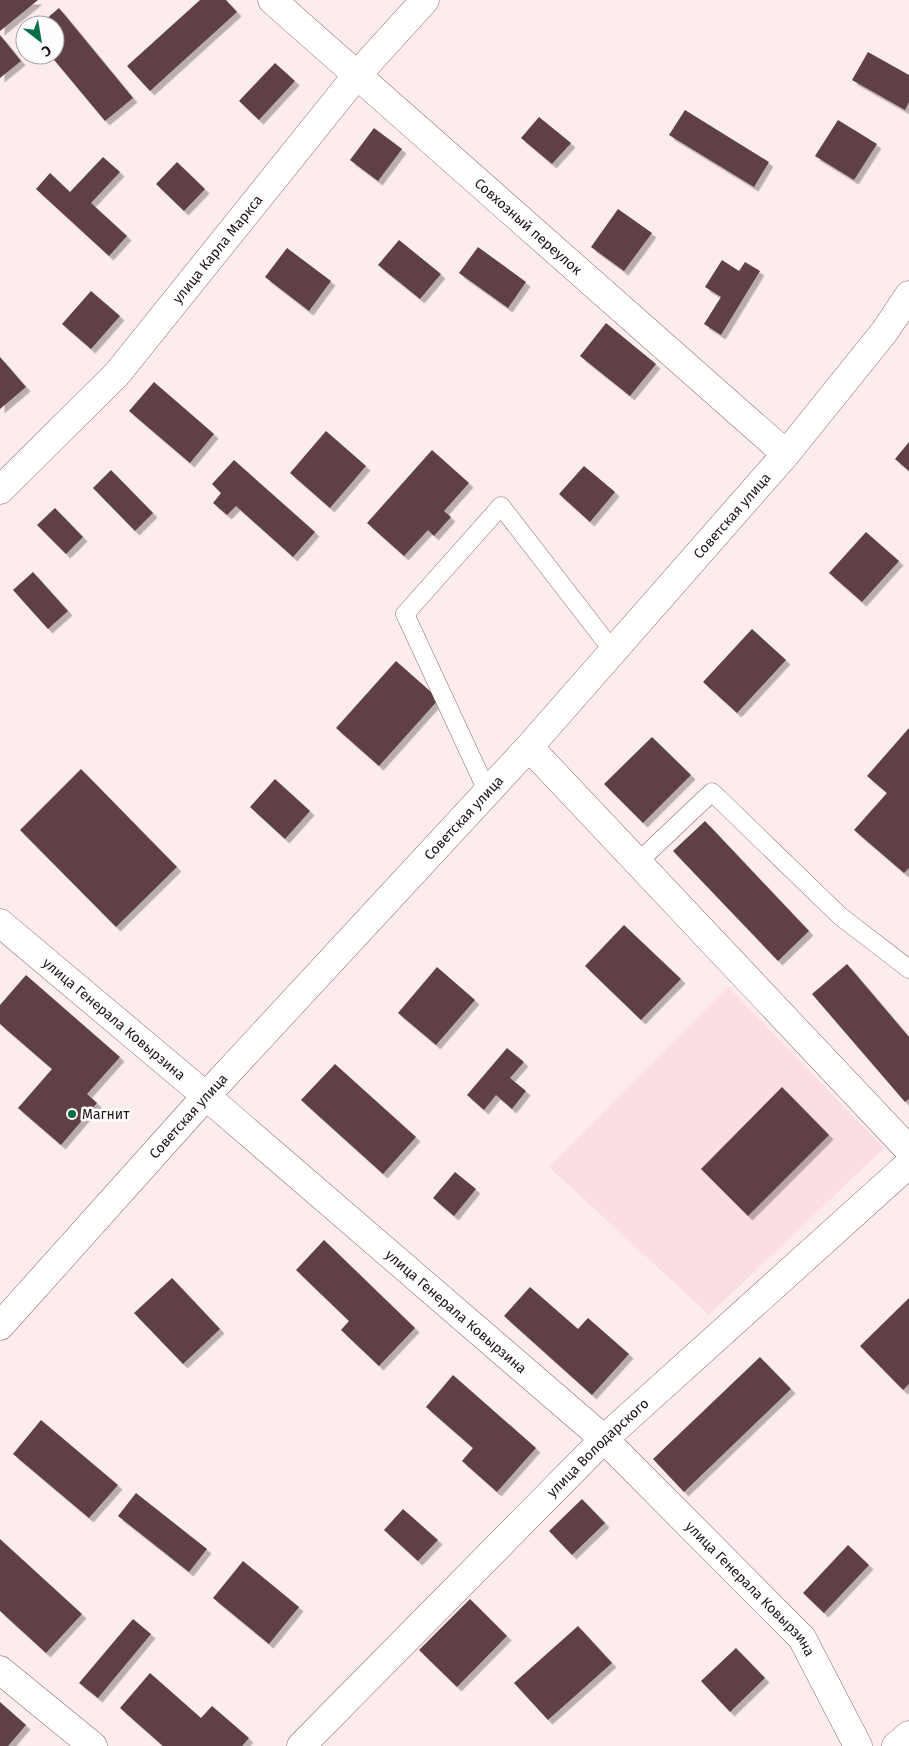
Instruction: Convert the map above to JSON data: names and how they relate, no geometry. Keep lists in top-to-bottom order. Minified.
{"streets":{"street":["Совхозный переулок","улица Карла Маркса","Советская улица","улица Генерала Ковырзина","улица Володарского"]},"crossings":[["Совхозный переулок","улица Карла Маркса"],["Совхозный переулок","Советская улица"],["Советская улица","улица Генерала Ковырзина"],["улица Генерала Ковырзина","улица Володарского"]],"places":["Магнит"],"north":"bottom right"}
